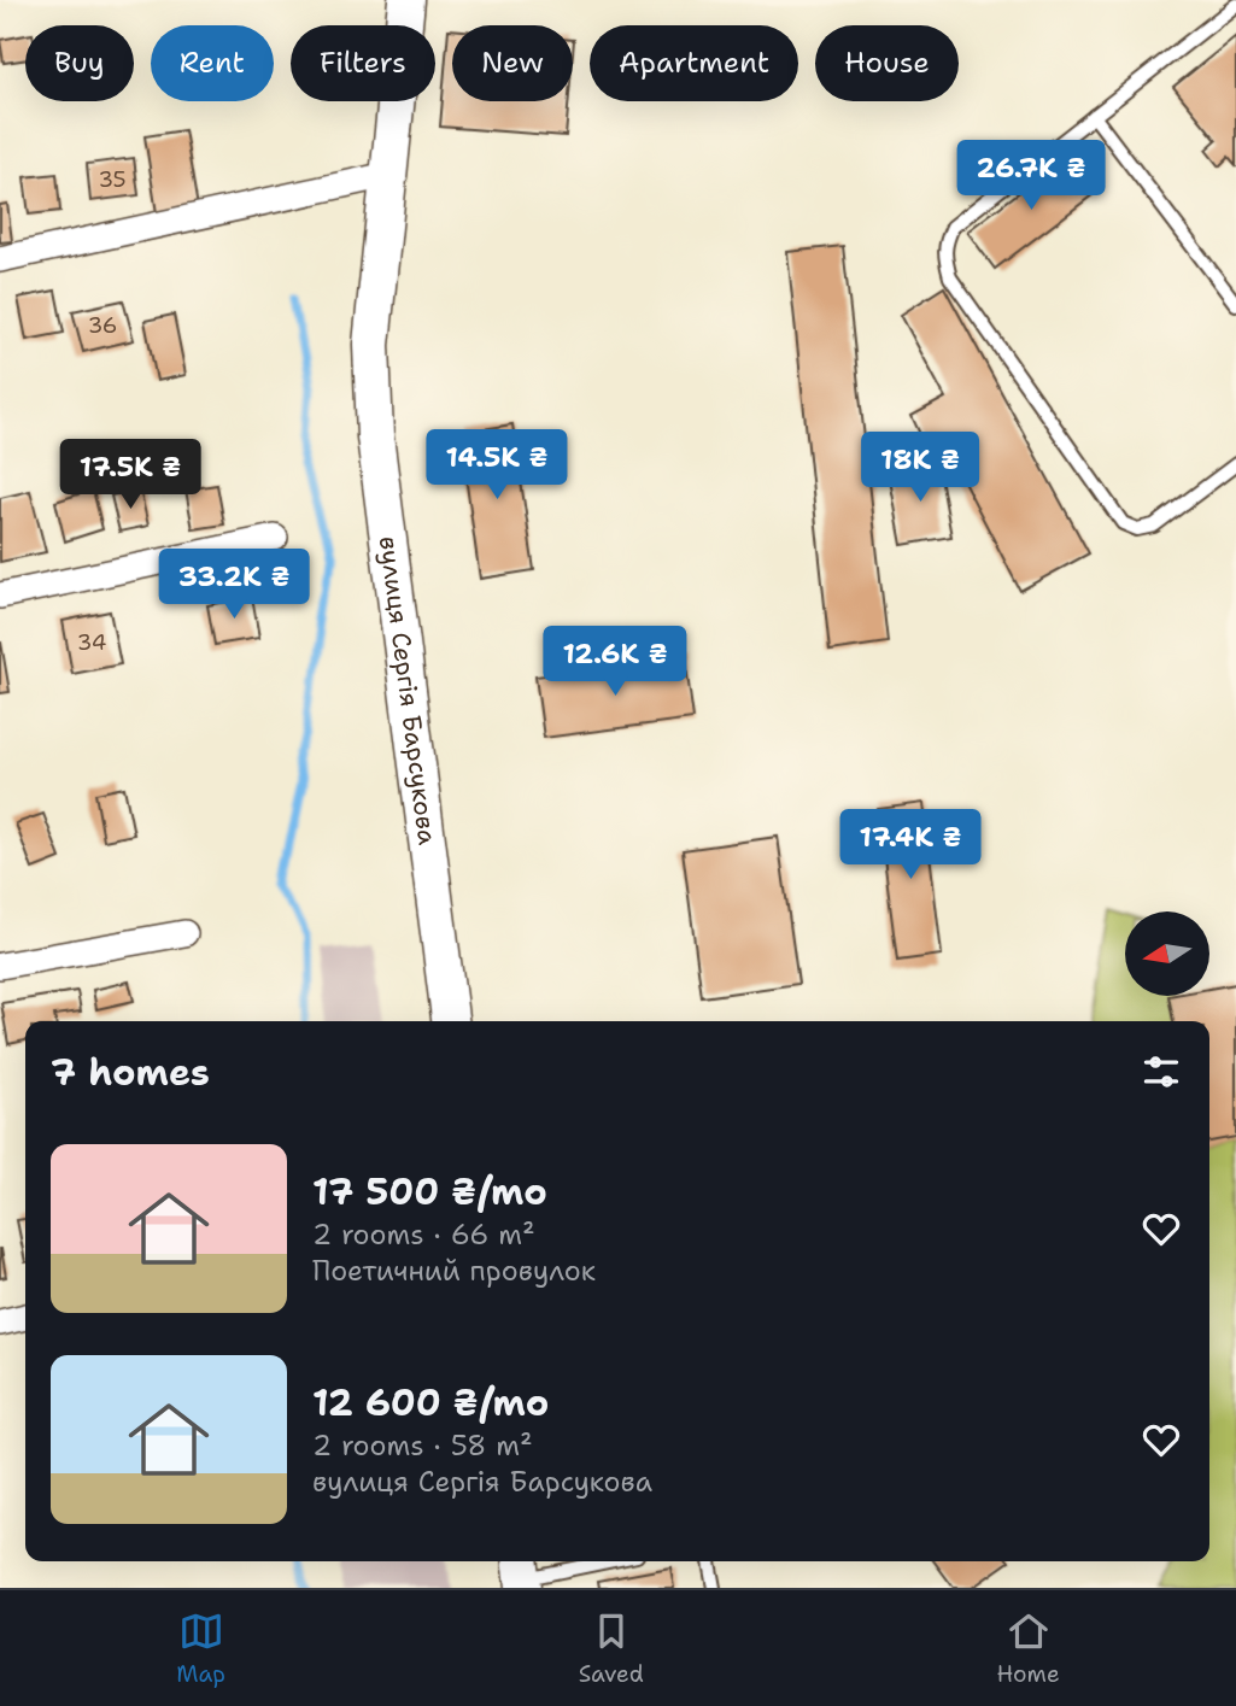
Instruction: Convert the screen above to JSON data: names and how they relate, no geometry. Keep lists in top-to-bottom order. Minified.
{"streets":{"main road":["вулиця Сергія Барсукова"]},"house_numbers":["35","36","34"],"north":"left","page":{"chip":["Buy","Rent","Filters","New","Apartment","House"],"price":["26.7K ₴","14.5K ₴","18K ₴","17.5K ₴","33.2K ₴","12.6K ₴","17.4K ₴"],"heading":"7 homes","list":[{"name":"17 500 ₴/mo","note":"2 rooms · 66 m² · Поетичний провулок"},{"name":"12 600 ₴/mo","note":"2 rooms · 58 m² · вулиця Сергія Барсукова"}],"tabs":["Map","Saved","Home"]}}
